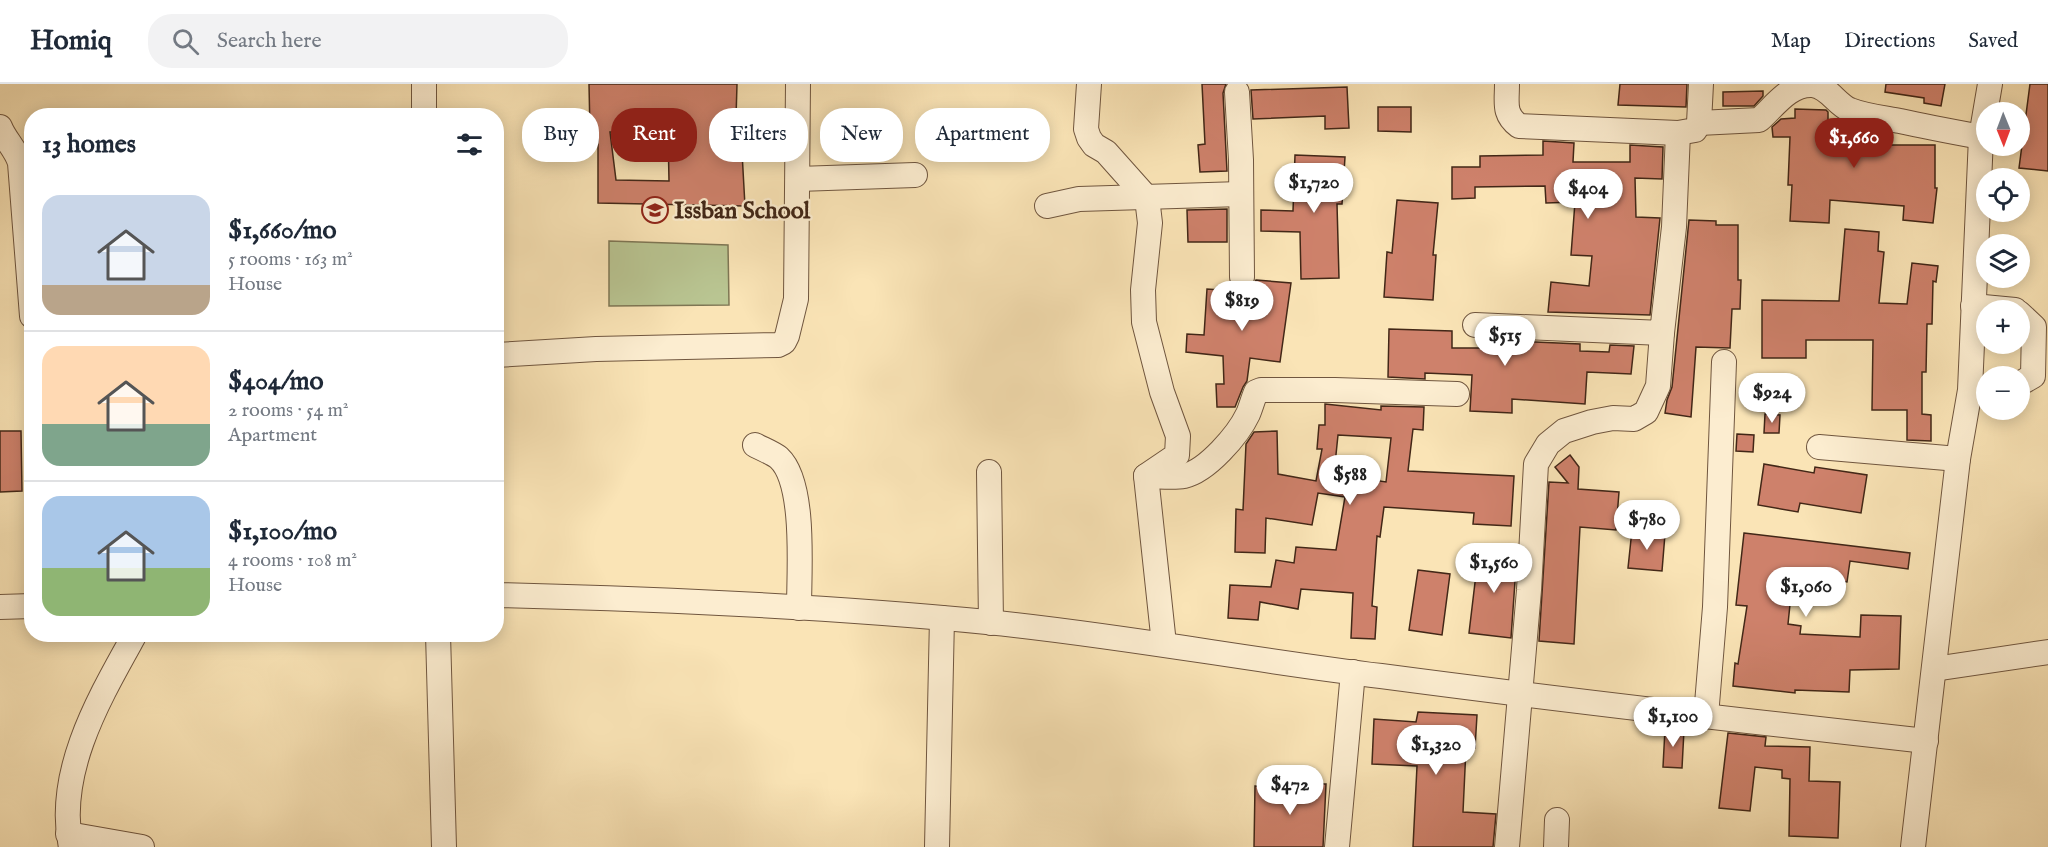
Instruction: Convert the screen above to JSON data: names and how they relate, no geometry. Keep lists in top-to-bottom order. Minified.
{"places":{"school or university":["Issban School"]},"north":"bottom","page":{"header":"Homiq","search":"Search here","nav":["Map","Directions","Saved"],"map_buttons":["+","−"],"chip":["Buy","Rent","Filters","New","Apartment"],"heading":"13 homes","price":["$1,660","$1,720","$404","$819","$515","$924","$588","$780","$1,560","$1,060","$1,100","$1,320","$472"],"list":[{"name":"$1,660/mo","note":"5 rooms · 163 m² · House"},{"name":"$404/mo","note":"2 rooms · 54 m² · Apartment"},{"name":"$1,100/mo","note":"4 rooms · 108 m² · House"}]}}
